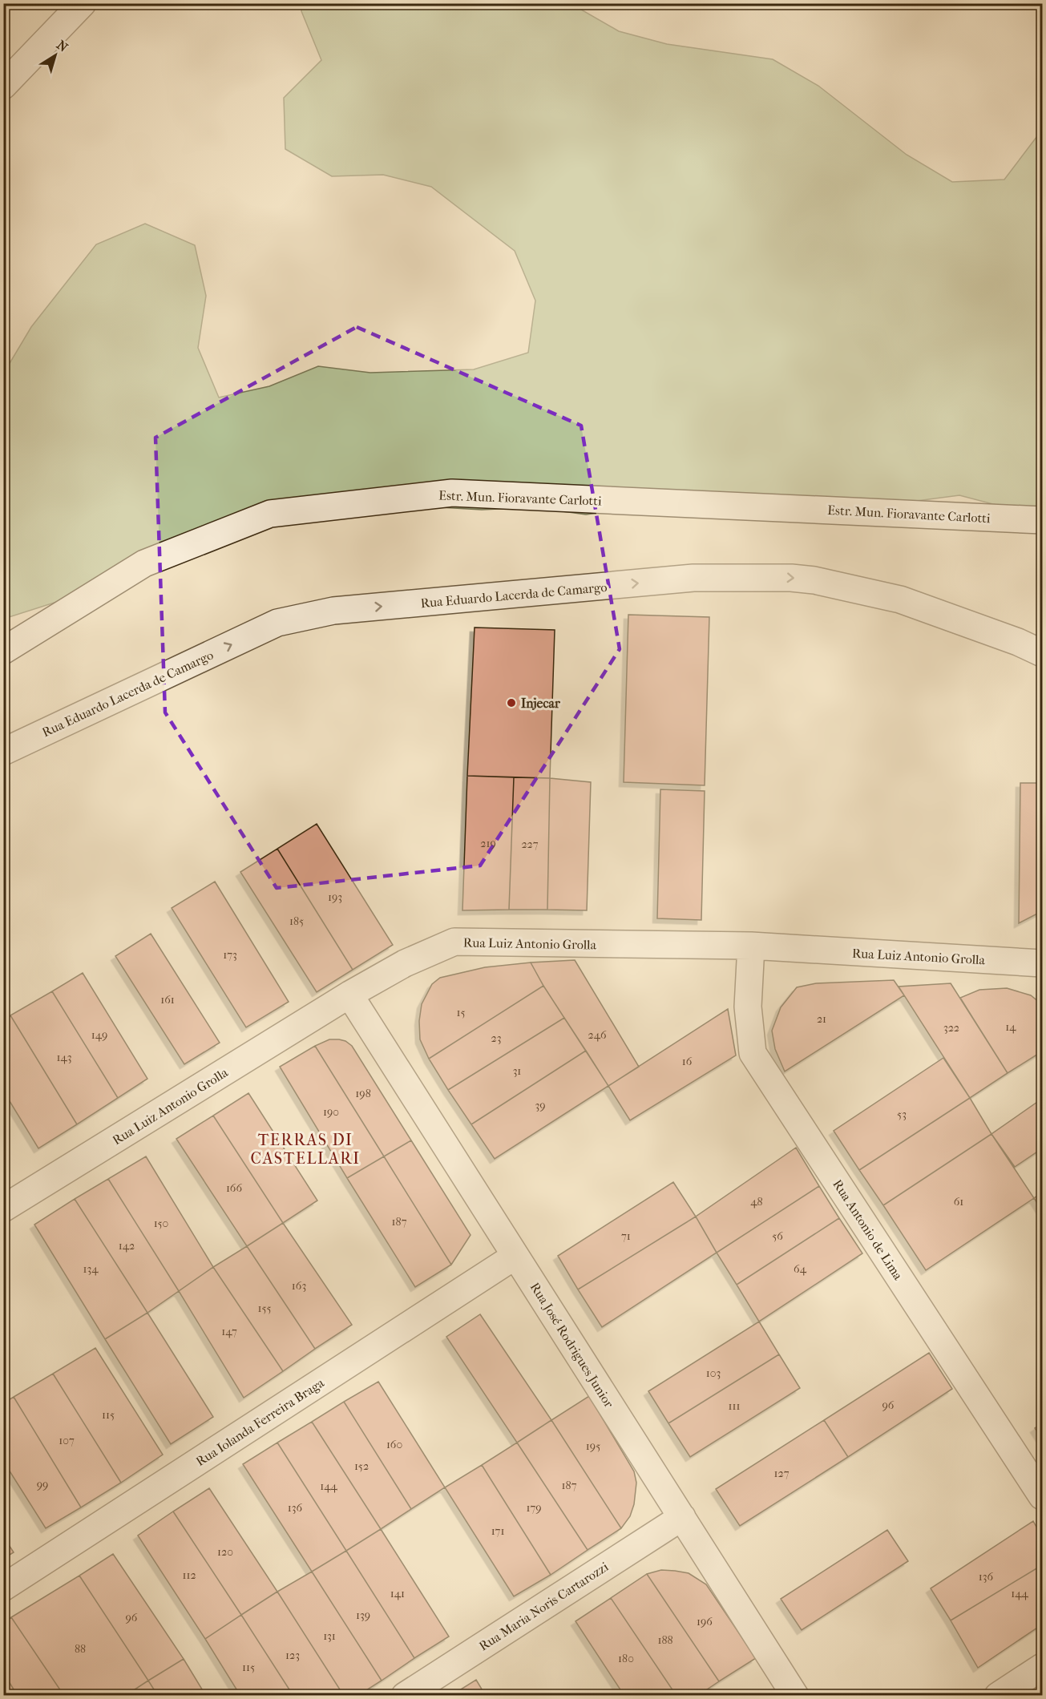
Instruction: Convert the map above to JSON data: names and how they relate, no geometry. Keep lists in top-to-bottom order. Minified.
{"streets":{"street":["Estr. Mun. Fioravante Carlotti","Rua Eduardo Lacerda de Camargo","Rua Luiz Antonio Grolla","Rua Antonio de Lima","Rua José Rodrigues Junior","Rua Iolanda Ferreira Braga","Rua Maria Noris Cartarozzi"]},"crossings":[["Rua Luiz Antonio Grolla","Rua Antonio de Lima"],["Rua Luiz Antonio Grolla","Rua José Rodrigues Junior"],["Rua José Rodrigues Junior","Rua Iolanda Ferreira Braga"],["Rua José Rodrigues Junior","Rua Maria Noris Cartarozzi"]],"one_way":["Rua Eduardo Lacerda de Camargo"],"districts":["TERRAS DI CASTELLARI"],"places":["Injecar"],"house_numbers":["219","227","193","185","173","161","15","21","14","322","149","246","23","143","16","31","198","39","190","53","166","48","61","187","150","71","56","142","134","64","163","155","147","103","96","111","115","107","160","195","152","127","99","187","144","136","179","171","120","112","136","141","144","139","96","196","131","188","88","123","180","115"],"north":"top right"}
